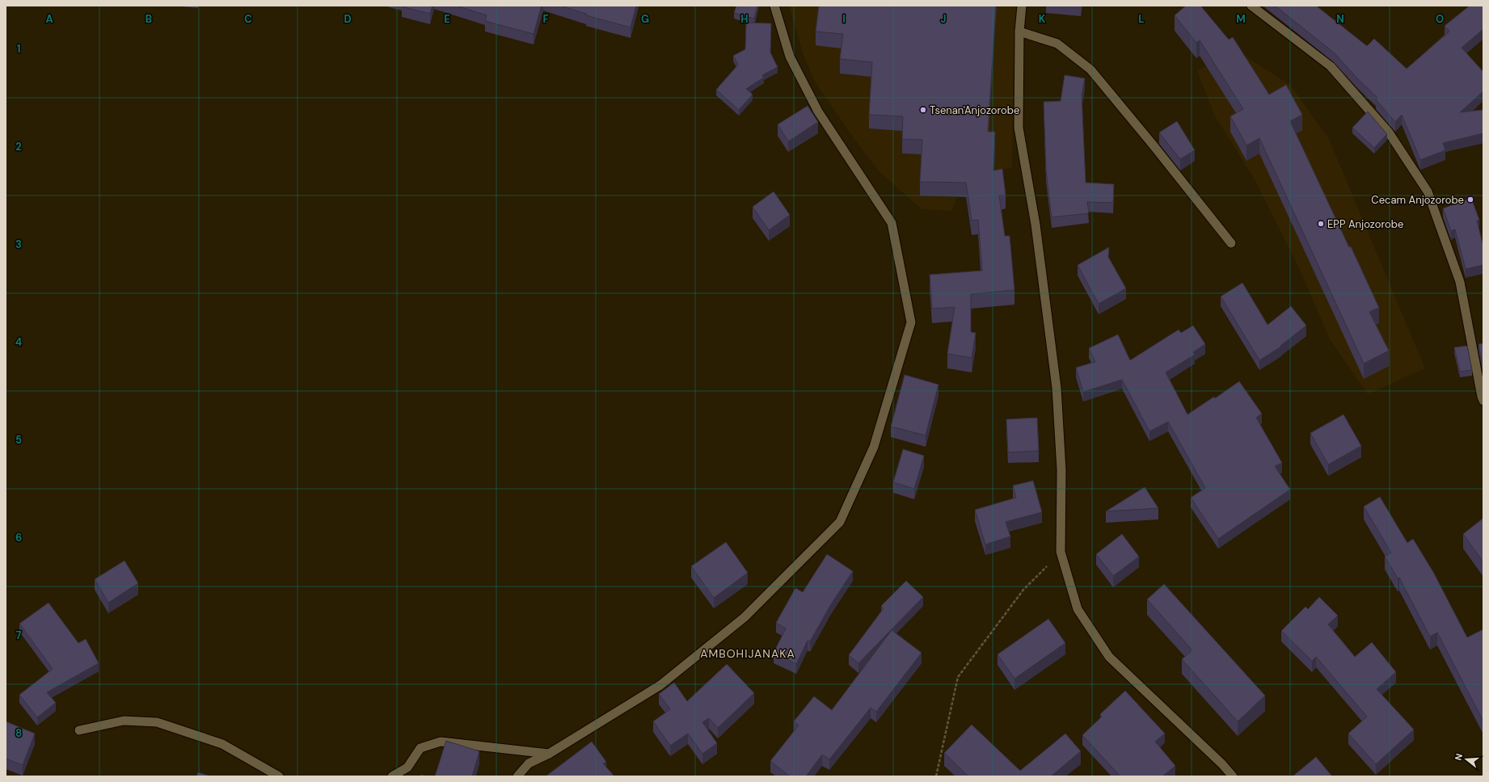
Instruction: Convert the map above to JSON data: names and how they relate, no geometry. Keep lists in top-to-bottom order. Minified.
{"districts":["AMBOHIJANAKA"],"places":["Tsenan'Anjozorobe","Cecam Anjozorobe","EPP Anjozorobe"],"north":"left","grid":{"columns":["A","B","C","D","E","F","G","H","I","J","K","L","M","N","O"],"rows":["1","2","3","4","5","6","7","8"]}}
